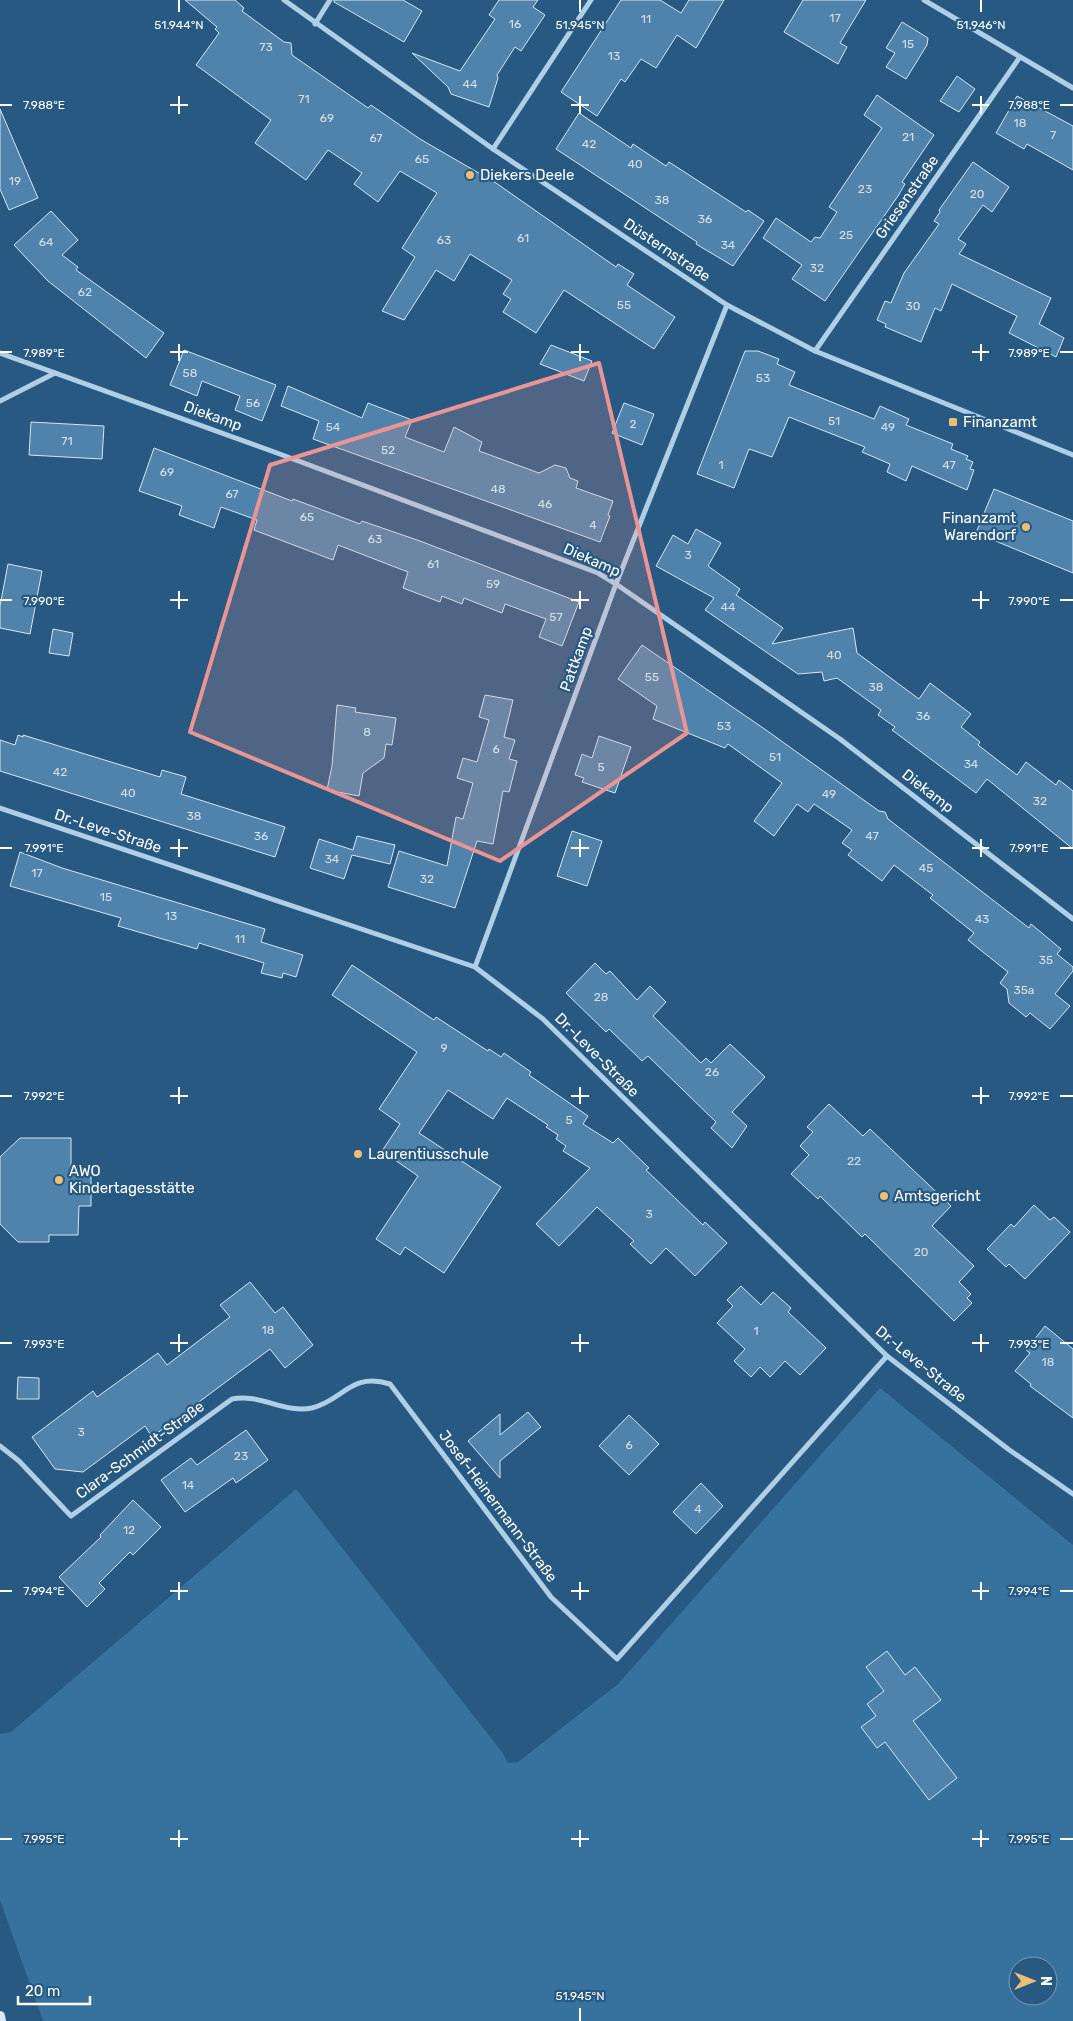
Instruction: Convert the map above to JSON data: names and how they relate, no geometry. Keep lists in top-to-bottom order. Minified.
{"streets":{"street":["Griesenstraße","Düsternstraße","Diekamp","Pattkamp","Dr.-Leve-Straße","Clara-Schmidt-Straße","Josef-Heinermann-Straße"]},"crossings":[["Griesenstraße","Düsternstraße"],["Düsternstraße","Pattkamp"],["Diekamp","Pattkamp"],["Pattkamp","Dr.-Leve-Straße"],["Dr.-Leve-Straße","Josef-Heinermann-Straße"],["Clara-Schmidt-Straße","Josef-Heinermann-Straße"]],"places":{"other":["Diekers Deele","Finanzamt Warendorf","Laurentiusschule","AWO Kindertagesstätte","Amtsgericht"],"transit":["Finanzamt"]},"house_numbers":["17","11","16","15","73","13","44","71","69","18","7","21","67","42","65","40","19","23","20","38","36","25","61","63","64","34","32","62","55","30","58","53","56","51","2","54","49","71","52","1","47","69","48","67","46","65","4","63","3","61","59","44","57","40","55","38","36","53","8","6","51","34","5","42","40","49","32","38","36","47","34","45","17","32","15","13","43","11","35","35a","28","9","26","5","22","3","20","18","1","18","3","6","23","14","4","12"],"scale_bar":"20 m","north":"right","coordinates":["51.944°N","51.945°N","51.946°N","7.988°E","7.989°E","7.990°E","7.991°E","7.992°E","7.993°E","7.994°E","7.995°E"]}
